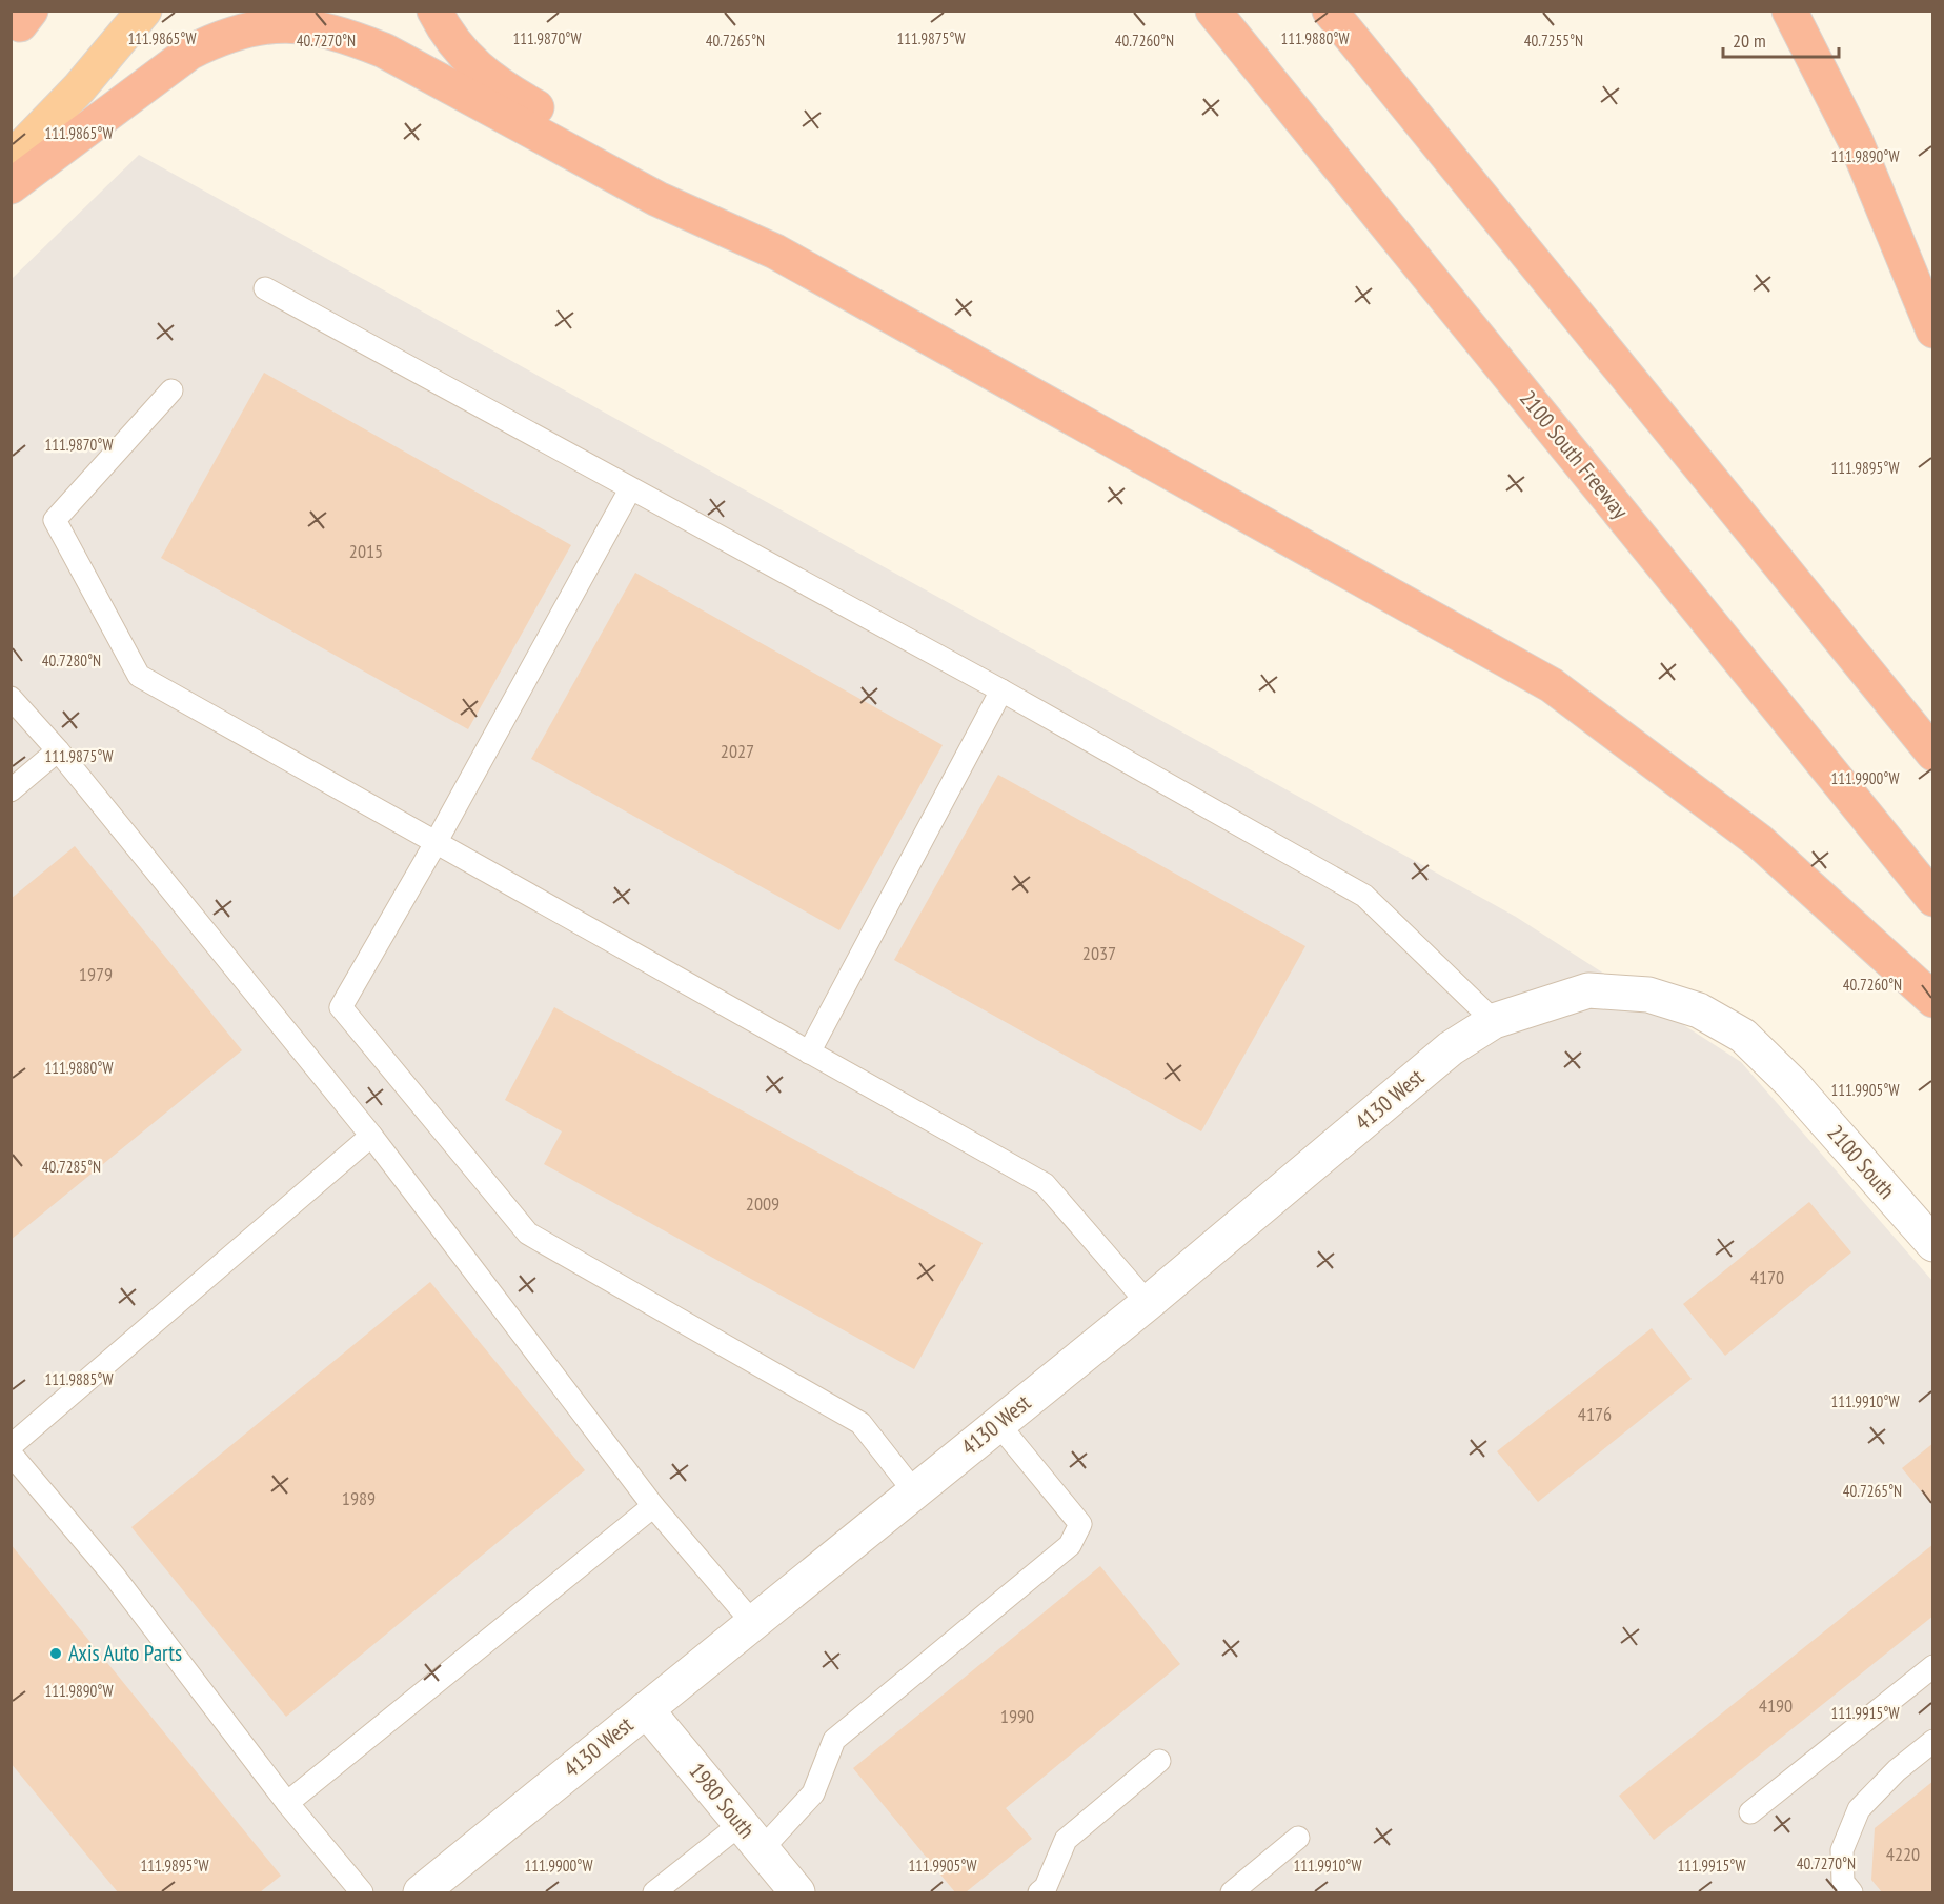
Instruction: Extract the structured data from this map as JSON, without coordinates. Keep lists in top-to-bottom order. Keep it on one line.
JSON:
{"streets":{"highway":["2100 South Freeway"],"street":["4130 West","2100 South","1980 South"]},"crossings":[["4130 West","2100 South"],["4130 West","1980 South"]],"places":["Axis Auto Parts"],"house_numbers":["2015","2027","2037","1979","2009","4170","4176","1989","4190","1990","4220"],"scale_bar":"20 m","coordinates":["111.9865°W","111.9870°W","111.9875°W","111.9880°W","40.7255°N","40.7270°N","40.7265°N","40.7260°N","111.9890°W","111.9895°W","40.7280°N","111.9900°W","111.9905°W","40.7285°N","111.9885°W","111.9910°W","111.9915°W"]}
